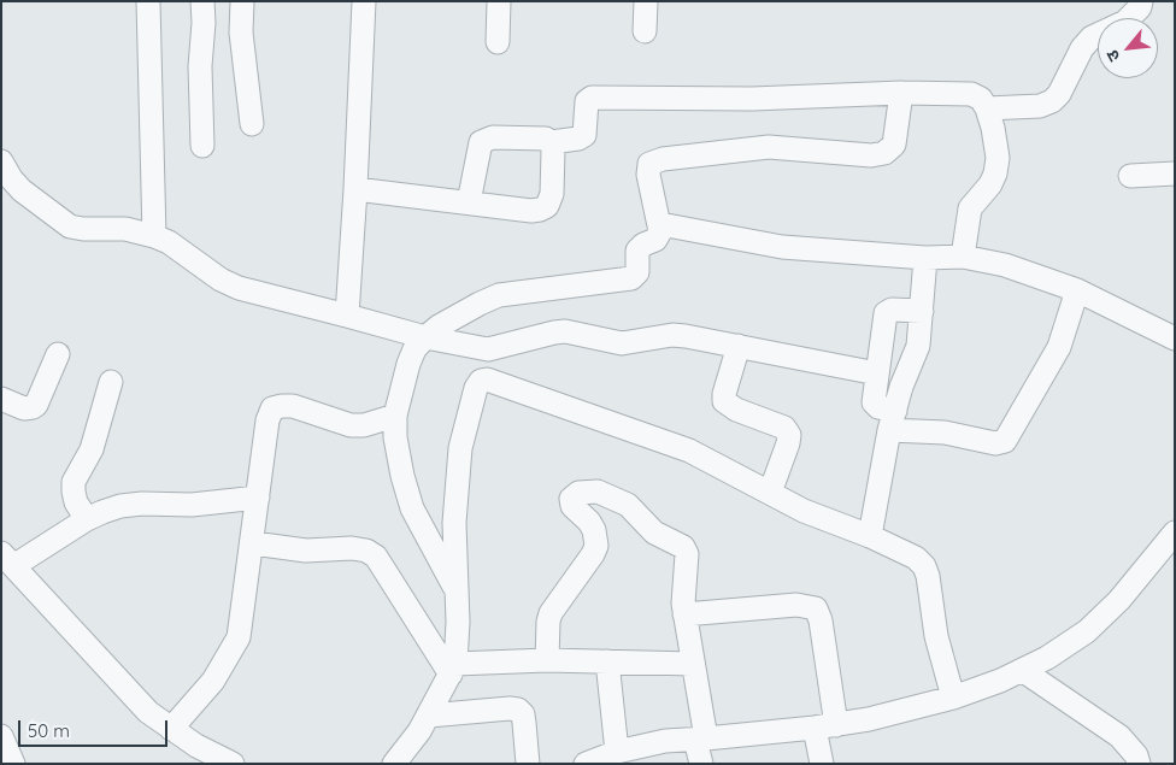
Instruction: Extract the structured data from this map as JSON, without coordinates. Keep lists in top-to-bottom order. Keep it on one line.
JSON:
{"scale_bar":"50 m","north":"bottom left"}
